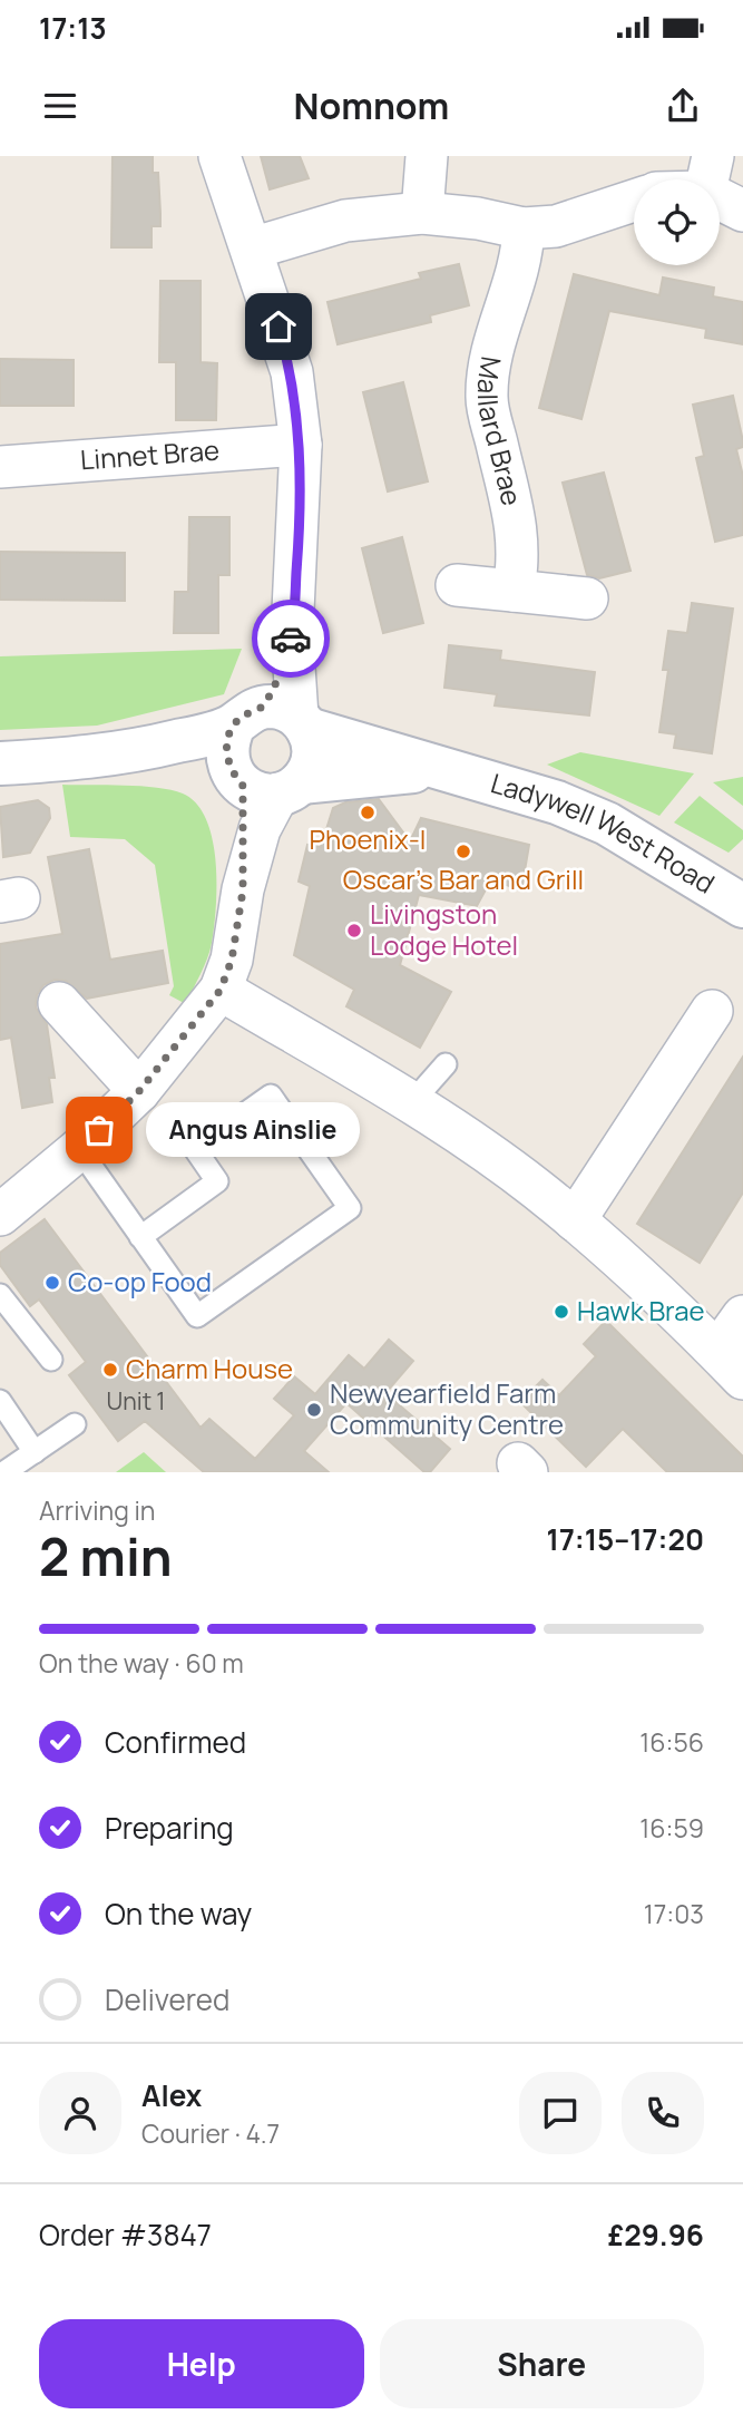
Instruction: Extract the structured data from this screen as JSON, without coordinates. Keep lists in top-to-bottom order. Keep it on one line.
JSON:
{"streets":{"street":["Mallard Brae","Linnet Brae","Ladywell West Road"]},"places":["Phoenix-I","Oscar's Bar and Grill","Livingston Lodge Hotel","Angus Ainslie","Co-op Food","Hawk Brae","Charm House","Newyearfield Farm Community Centre"],"house_numbers":["Unit 1"],"page":{"status":"17:13","header":"Nomnom","bubble":"Angus Ainslie","heading":["2 min","Arriving in","17:15–17:20"],"panel":["Alex","Courier · 4.7","Order #3847","£29.96"],"bar":"On the way · 60 m","list":[["Confirmed","16:56"],["Preparing","16:59"],["On the way","17:03"],"Delivered"],"buttons":["Help","Share"]}}
